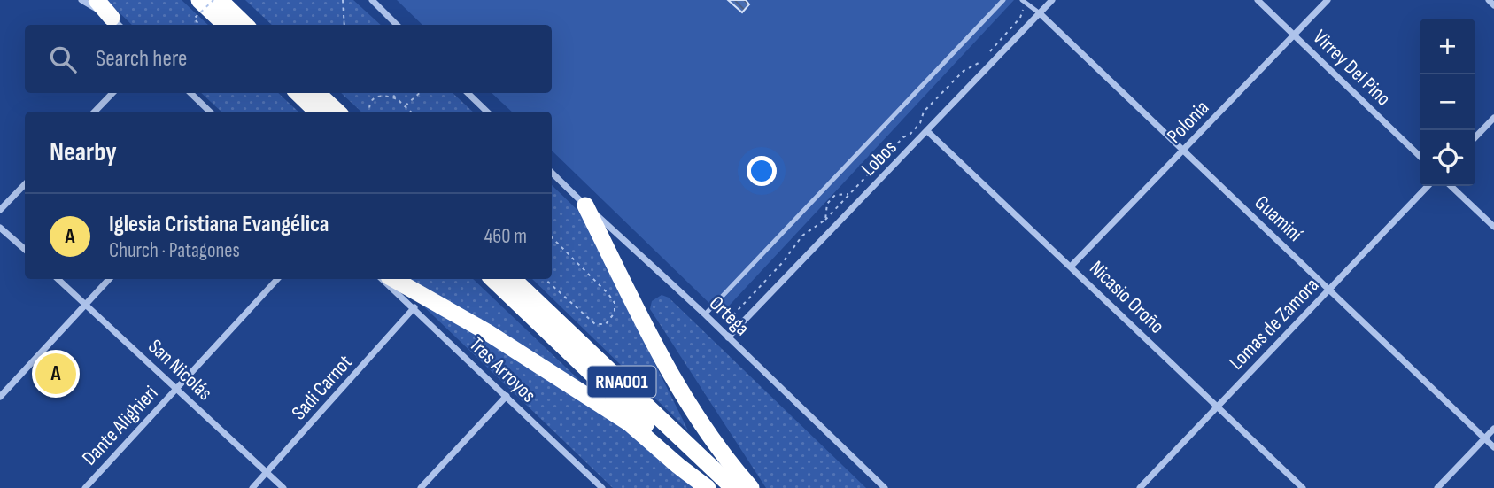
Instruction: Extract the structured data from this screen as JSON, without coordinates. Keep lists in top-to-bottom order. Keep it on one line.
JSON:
{"streets":{"highway":["RNA001"],"street":["Virrey Del Pino","Polonia","Lobos","Guaminí","Nicasio Oroño","Ortega","Lomas de Zamora","San Nicolás","Tres Arroyos","Sadi Carnot","Dante Alighieri"]},"crossings":[["Virrey Del Pino","Polonia"],["Polonia","Guaminí"],["Polonia","Nicasio Oroño"],["Lobos","Guaminí"],["Lobos","Nicasio Oroño"],["Lobos","Ortega"],["Guaminí","Lomas de Zamora"],["Nicasio Oroño","Lomas de Zamora"],["San Nicolás","Sadi Carnot"],["San Nicolás","Dante Alighieri"],["Tres Arroyos","Sadi Carnot"]],"page":{"map_buttons":["+","−"],"search":"Search here","heading":"Nearby","list":[{"mark":"A","name":"Iglesia Cristiana Evangélica","note":"Church · Patagones","value":"460 m"}],"pins":"A"}}
